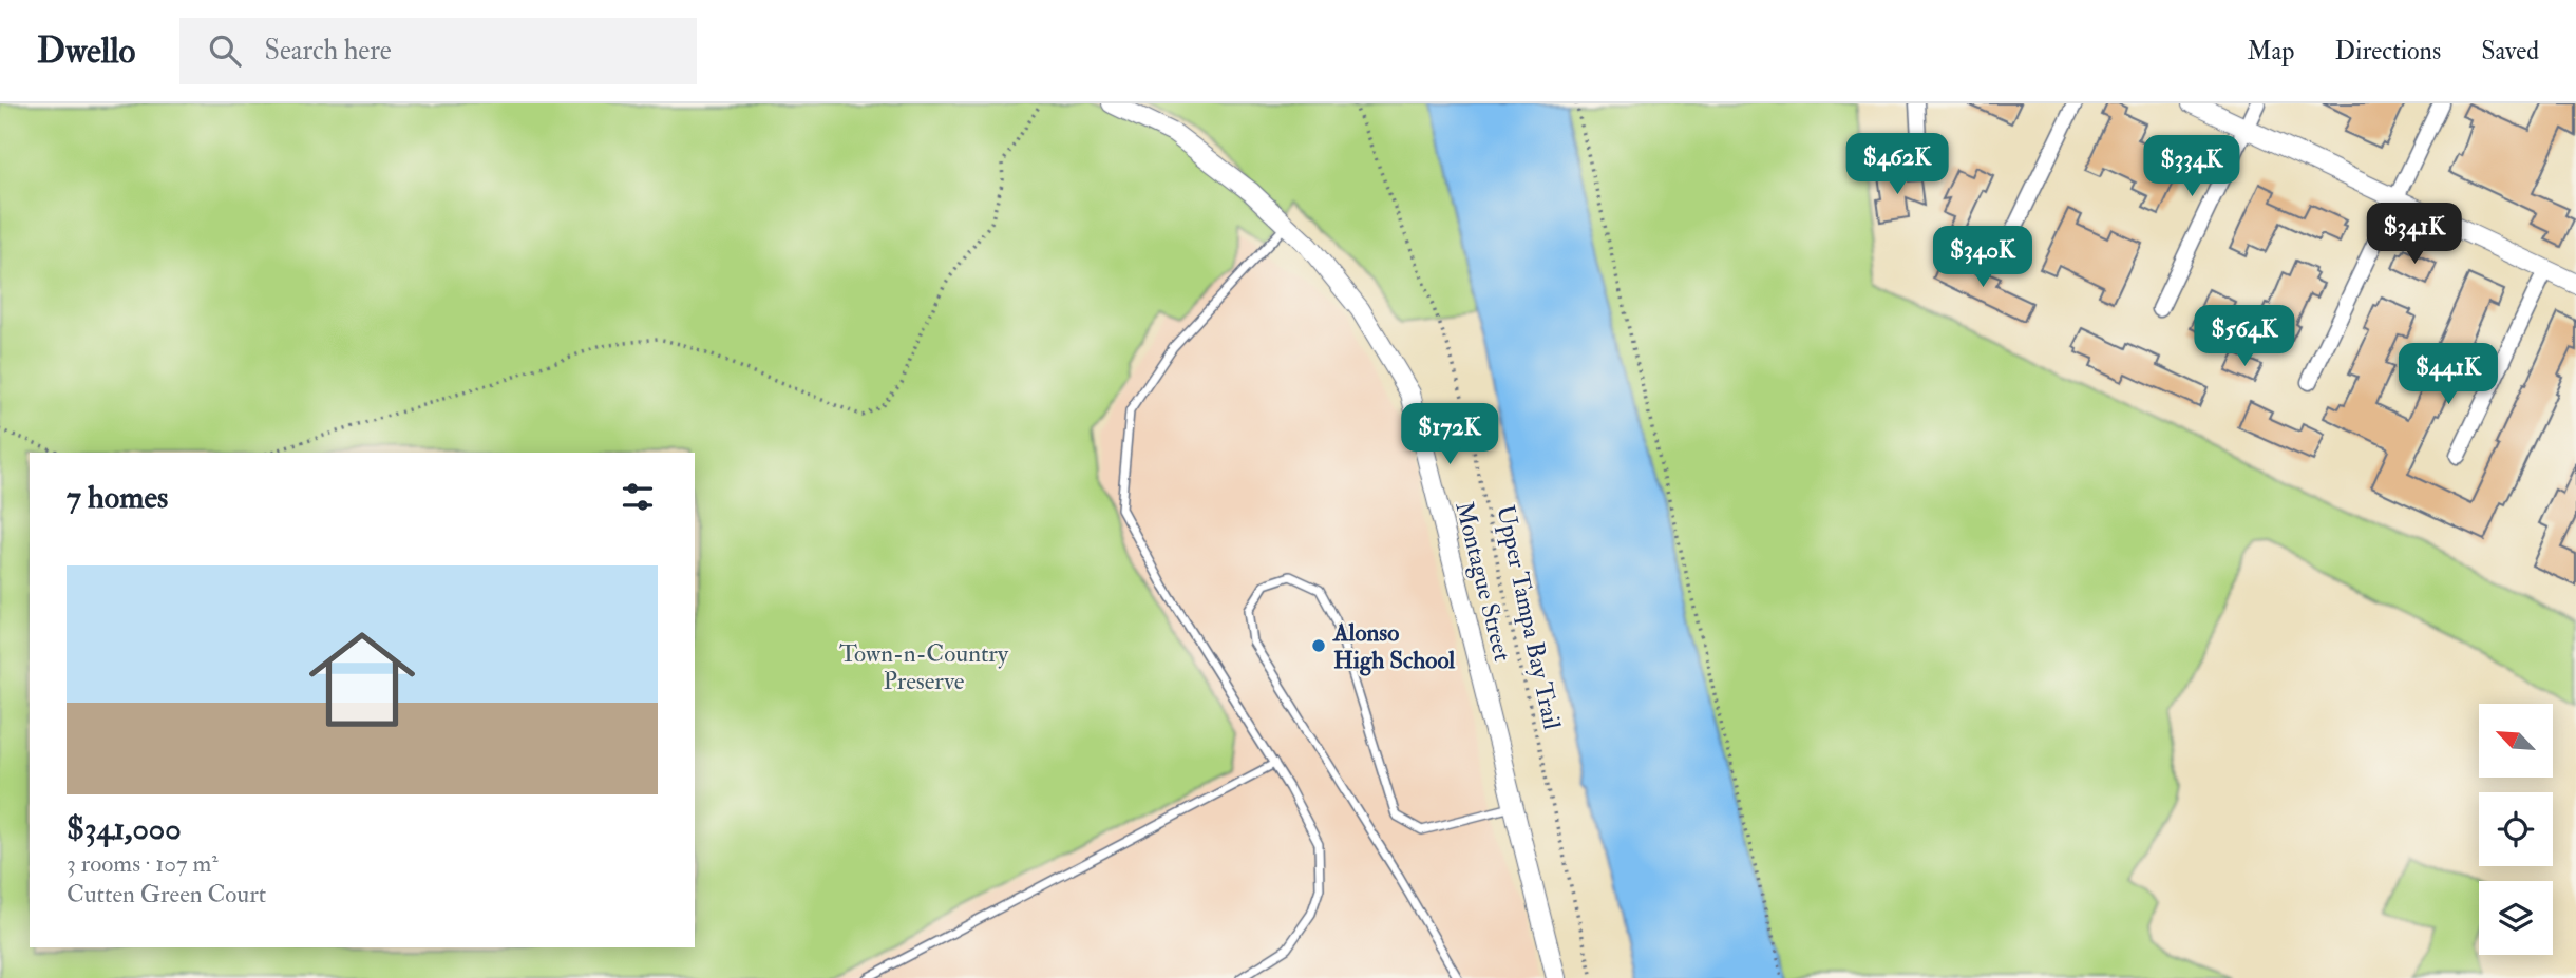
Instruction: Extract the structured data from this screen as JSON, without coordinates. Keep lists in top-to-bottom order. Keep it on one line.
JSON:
{"streets":{"street":["Montague Street"],"path":["Upper Tampa Bay Trail"]},"parks":["Town-n-Country Preserve"],"places":["Alonso High School"],"north":"top left","page":{"header":"Dwello","search":"Search here","nav":["Map","Directions","Saved"],"price":["$462K","$334K","$341K","$340K","$564K","$441K","$172K"],"heading":"7 homes","list":[{"name":"$341,000","note":"3 rooms · 107 m² · Cutten Green Court"}]}}
